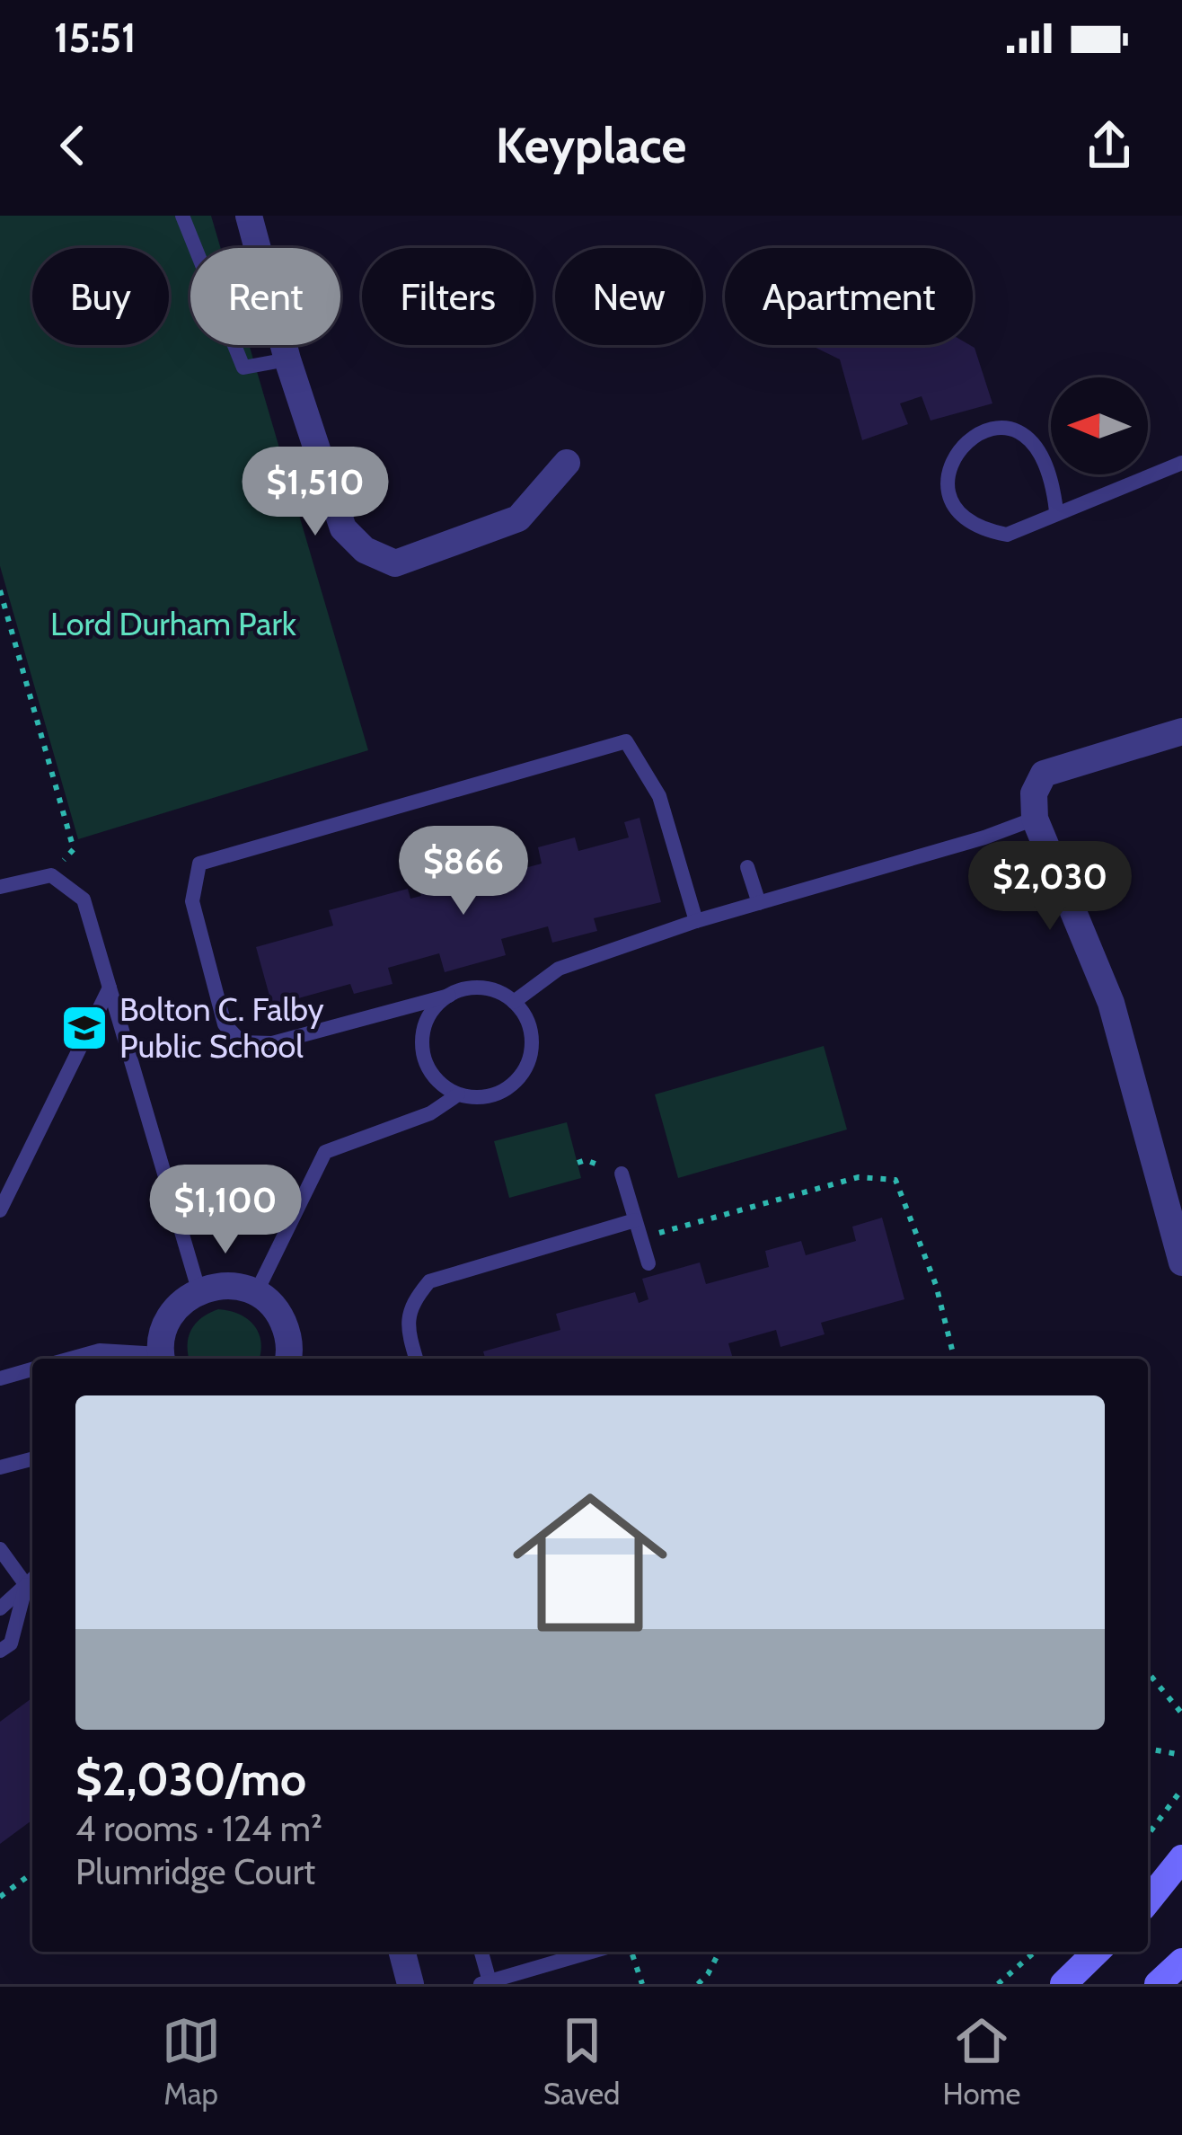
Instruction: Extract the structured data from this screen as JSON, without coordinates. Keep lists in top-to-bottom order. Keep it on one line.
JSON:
{"parks":["Lord Durham Park"],"places":{"school or university":["Bolton C. Falby Public School"]},"north":"left","page":{"status":"15:51","header":"Keyplace","chip":["Buy","Rent","Filters","New","Apartment"],"price":["$1,510","$866","$2,030","$1,100"],"list":[{"name":"$2,030/mo","note":"4 rooms · 124 m² · Plumridge Court"}],"tabs":["Map","Saved","Home"]}}
